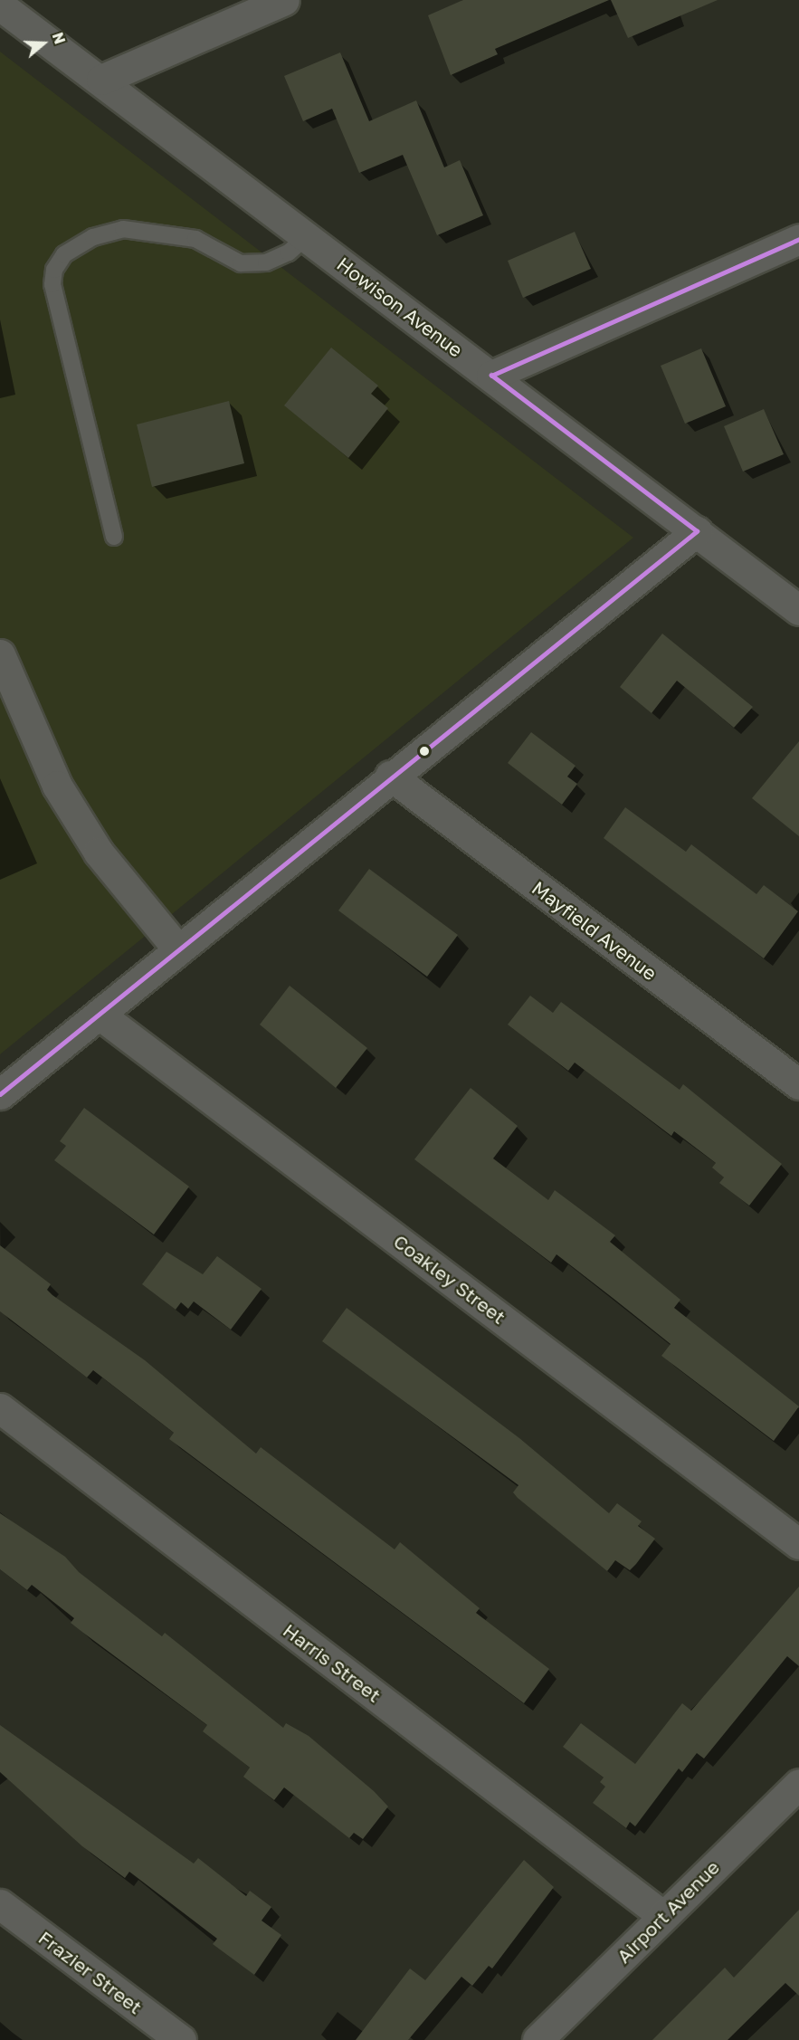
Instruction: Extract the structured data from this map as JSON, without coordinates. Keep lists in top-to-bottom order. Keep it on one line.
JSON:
{"streets":{"street":["Howison Avenue","Mayfield Avenue","Coakley Street","Harris Street","Airport Avenue","Frazier Street"]},"crossings":[["Harris Street","Airport Avenue"]],"north":"right"}
